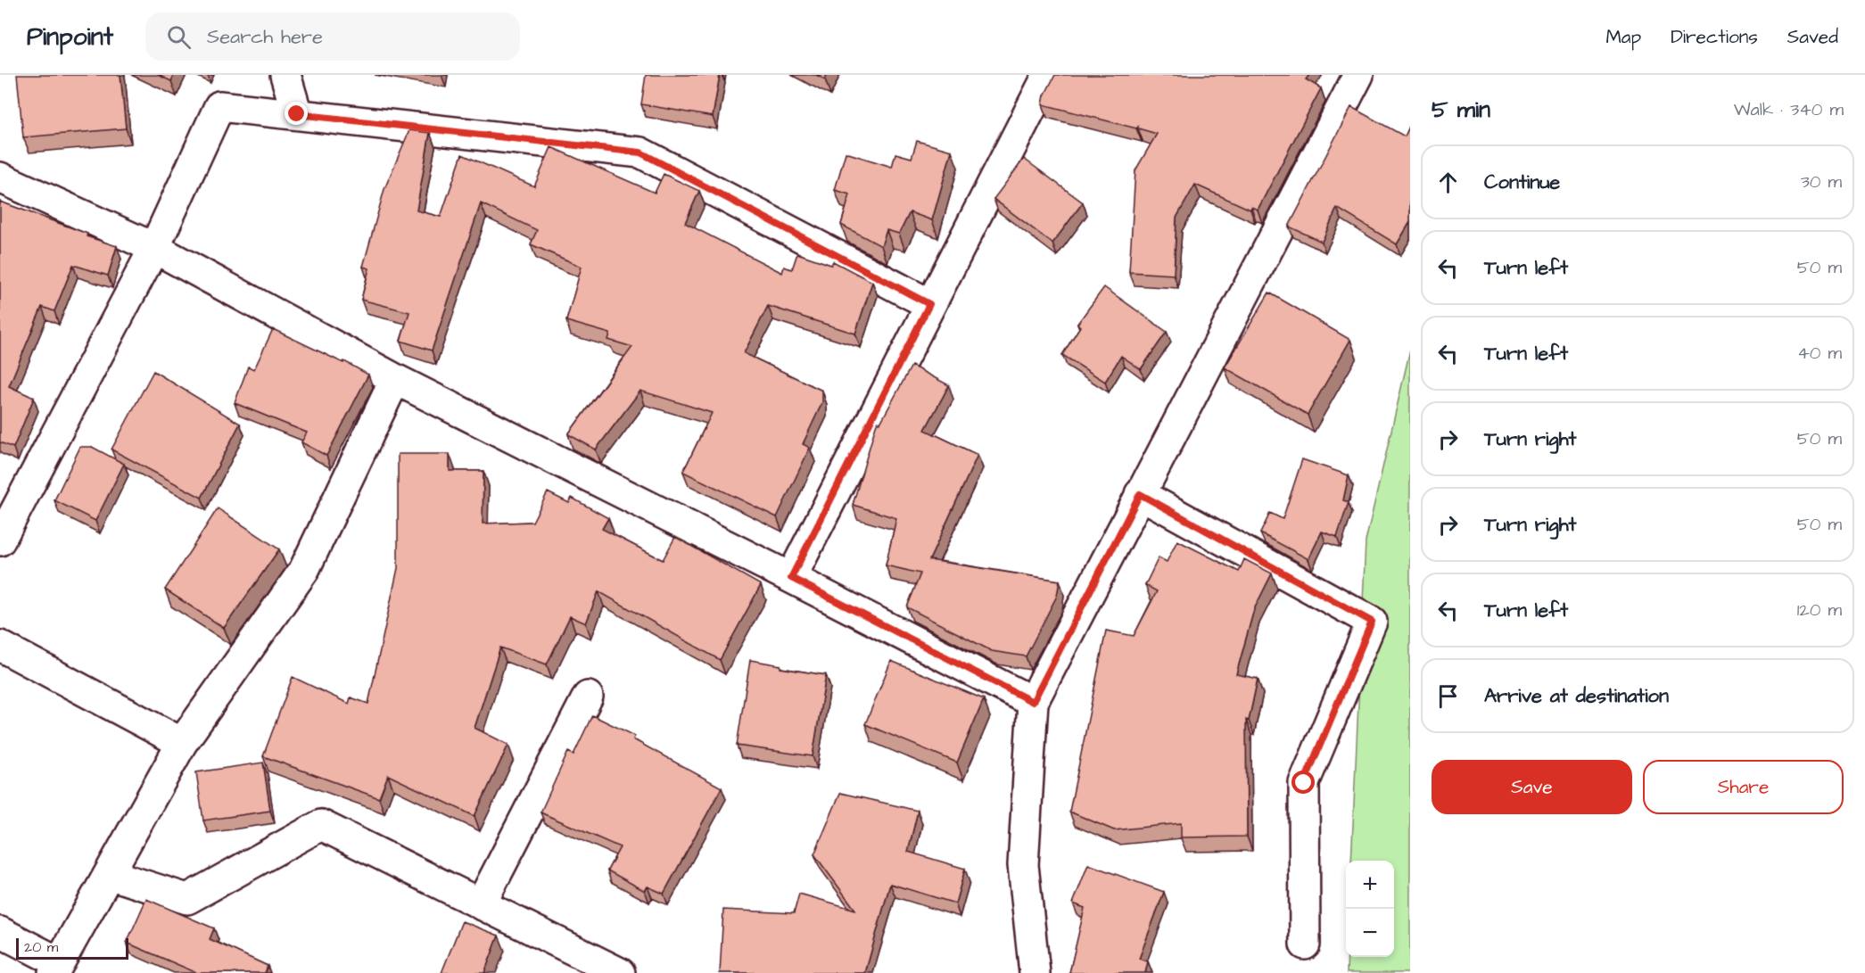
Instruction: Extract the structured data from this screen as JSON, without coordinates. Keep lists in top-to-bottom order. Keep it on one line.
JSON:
{"scale_bar":"20 m","page":{"header":"Pinpoint","search":"Search here","nav":["Map","Directions","Saved"],"heading":["5 min","Walk · 340 m"],"list":[["Continue","30 m"],["Turn left","50 m"],["Turn left","40 m"],["Turn right","50 m"],["Turn right","50 m"],["Turn left","120 m"],"Arrive at destination"],"buttons":["Save","Share"],"map_buttons":["+","−"],"scale":"20 m"}}
